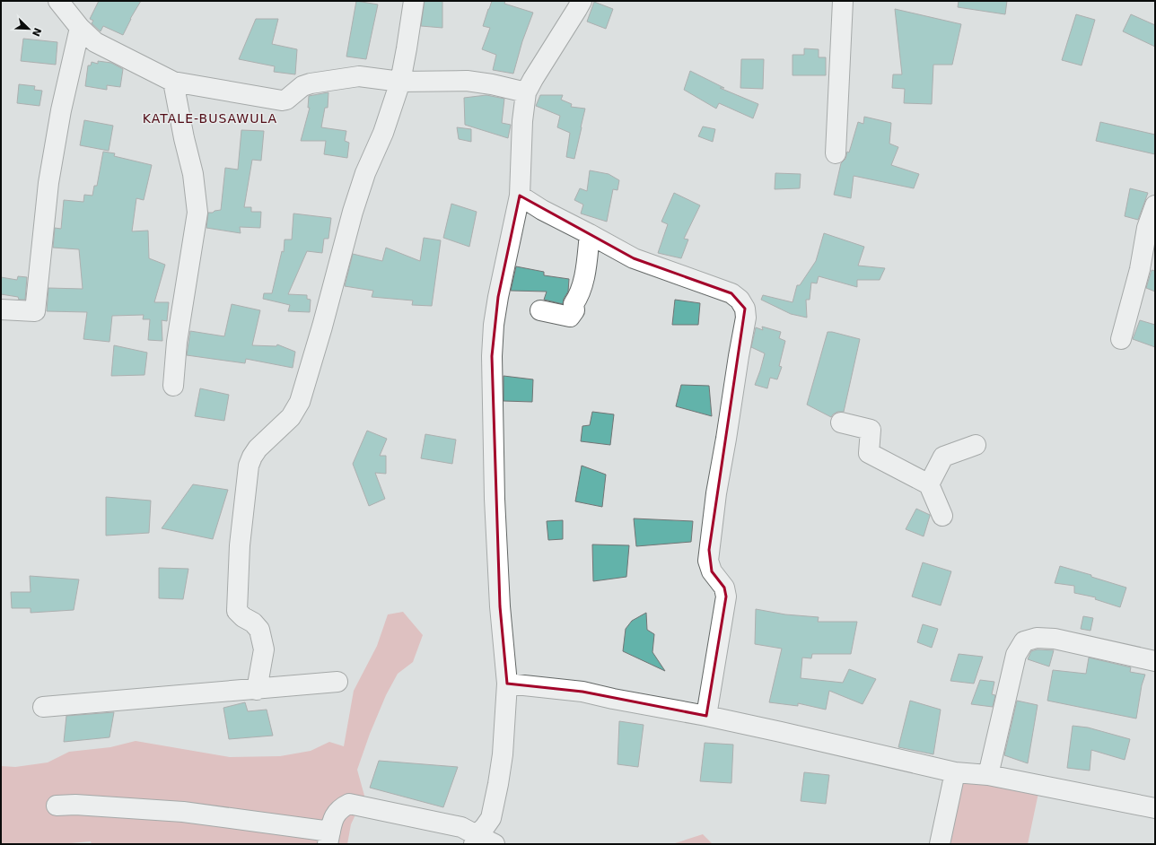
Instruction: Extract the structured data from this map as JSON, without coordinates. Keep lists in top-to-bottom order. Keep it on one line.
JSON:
{"districts":["KATALE-BUSAWULA"],"north":"bottom right"}
